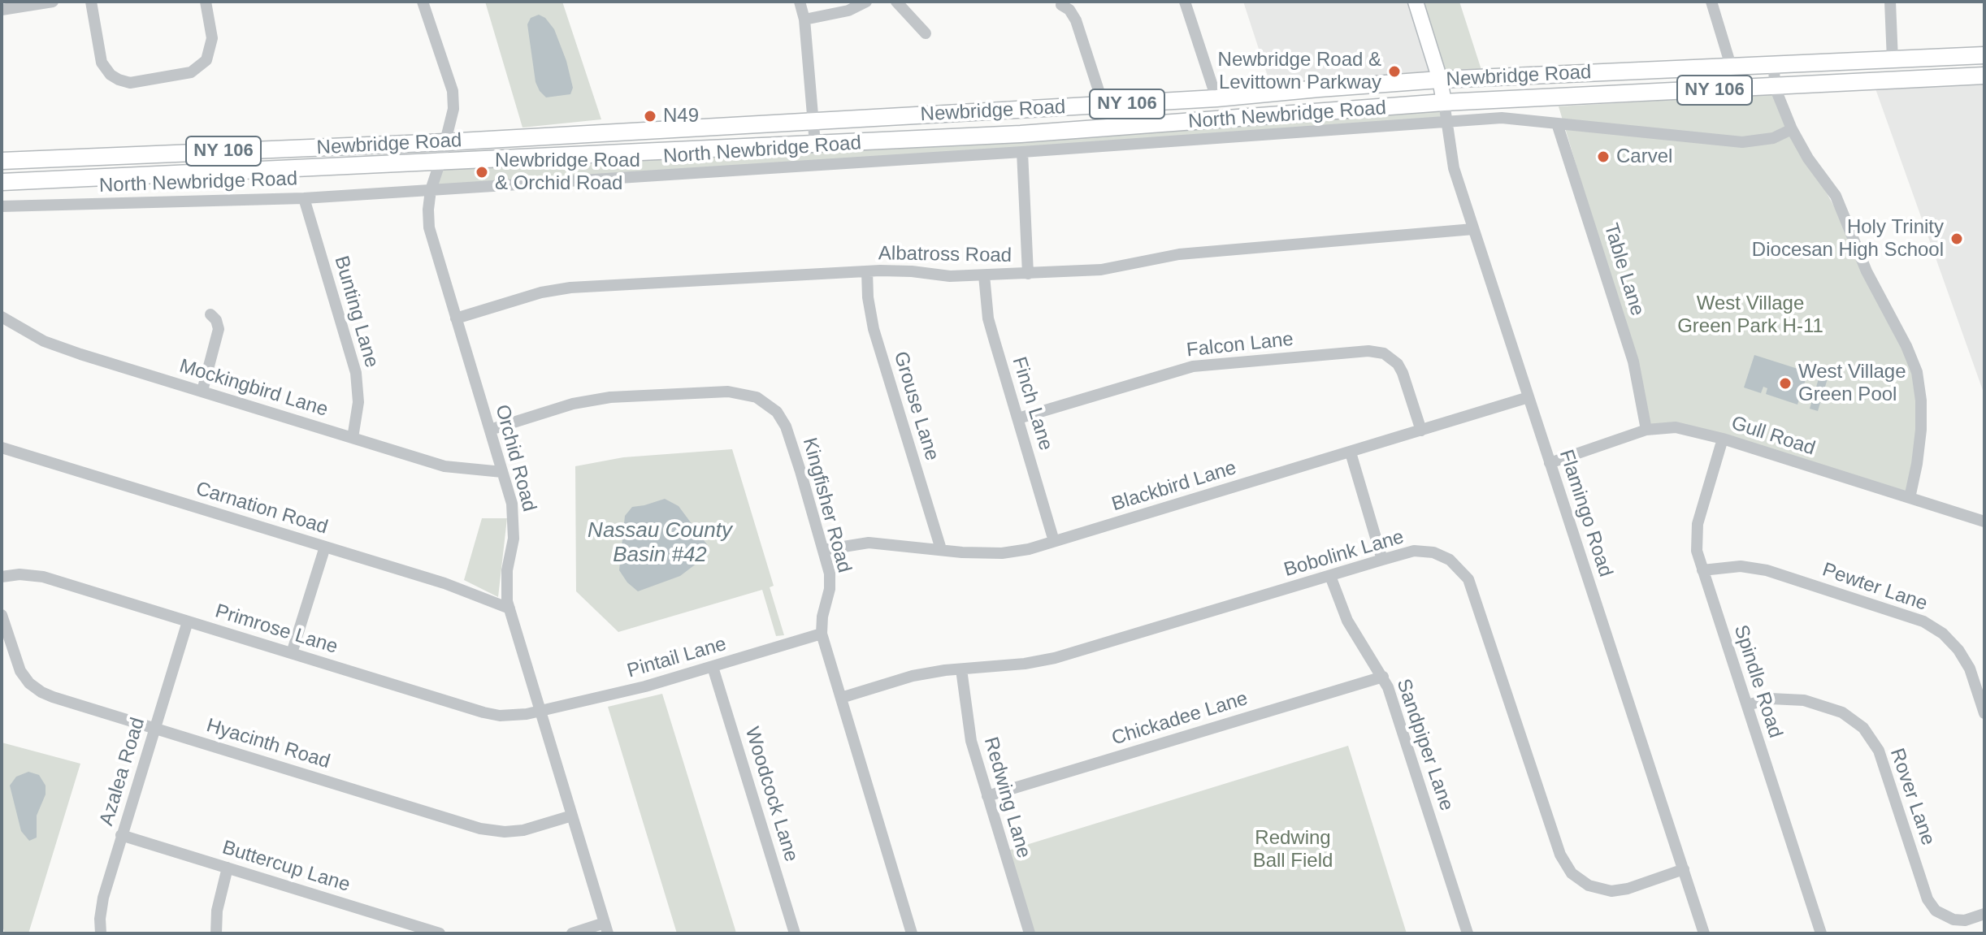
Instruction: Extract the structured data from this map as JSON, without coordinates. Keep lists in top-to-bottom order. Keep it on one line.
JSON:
{"streets":{"main road":["Newbridge Road","NY 106"],"street":["North Newbridge Road","Albatross Road","Table Lane","Bunting Lane","Falcon Lane","Mockingbird Lane","Finch Lane","Grouse Lane","Gull Road","Orchid Road","Blackbird Lane","Kingfisher Road","Carnation Road","Flamingo Road","Bobolink Lane","Pewter Lane","Primrose Lane","Pintail Lane","Spindle Road","Chickadee Lane","Hyacinth Road","Sandpiper Lane","Azalea Road","Woodcock Lane","Rover Lane","Redwing Lane","Buttercup Lane"]},"crossings":[["Newbridge Road","Orchid Road"],["Newbridge Road","Flamingo Road"],["North Newbridge Road","Table Lane"],["North Newbridge Road","Bunting Lane"],["North Newbridge Road","Orchid Road"],["North Newbridge Road","Flamingo Road"],["Albatross Road","Finch Lane"],["Albatross Road","Grouse Lane"],["Albatross Road","Orchid Road"],["Albatross Road","Flamingo Road"],["Table Lane","Gull Road"],["Bunting Lane","Mockingbird Lane"],["Falcon Lane","Finch Lane"],["Falcon Lane","Blackbird Lane"],["Mockingbird Lane","Orchid Road"],["Finch Lane","Blackbird Lane"],["Grouse Lane","Blackbird Lane"],["Gull Road","Flamingo Road"],["Gull Road","Spindle Road"],["Orchid Road","Kingfisher Road"],["Orchid Road","Carnation Road"],["Orchid Road","Primrose Lane"],["Orchid Road","Pintail Lane"],["Orchid Road","Hyacinth Road"],["Blackbird Lane","Kingfisher Road"],["Blackbird Lane","Flamingo Road"],["Kingfisher Road","Bobolink Lane"],["Kingfisher Road","Pintail Lane"],["Flamingo Road","Bobolink Lane"],["Bobolink Lane","Sandpiper Lane"],["Bobolink Lane","Redwing Lane"],["Pewter Lane","Spindle Road"],["Primrose Lane","Pintail Lane"],["Primrose Lane","Azalea Road"],["Pintail Lane","Woodcock Lane"],["Spindle Road","Rover Lane"],["Chickadee Lane","Sandpiper Lane"],["Chickadee Lane","Redwing Lane"],["Hyacinth Road","Azalea Road"],["Azalea Road","Buttercup Lane"]],"water":["Nassau County Basin #42"],"parks":["West Village Green Park H-11","Redwing Ball Field"],"places":["Newbridge Road & Levittown Parkway","N49","Carvel","Newbridge Road & Orchid Road","Holy Trinity Diocesan High School","West Village Green Pool"]}
